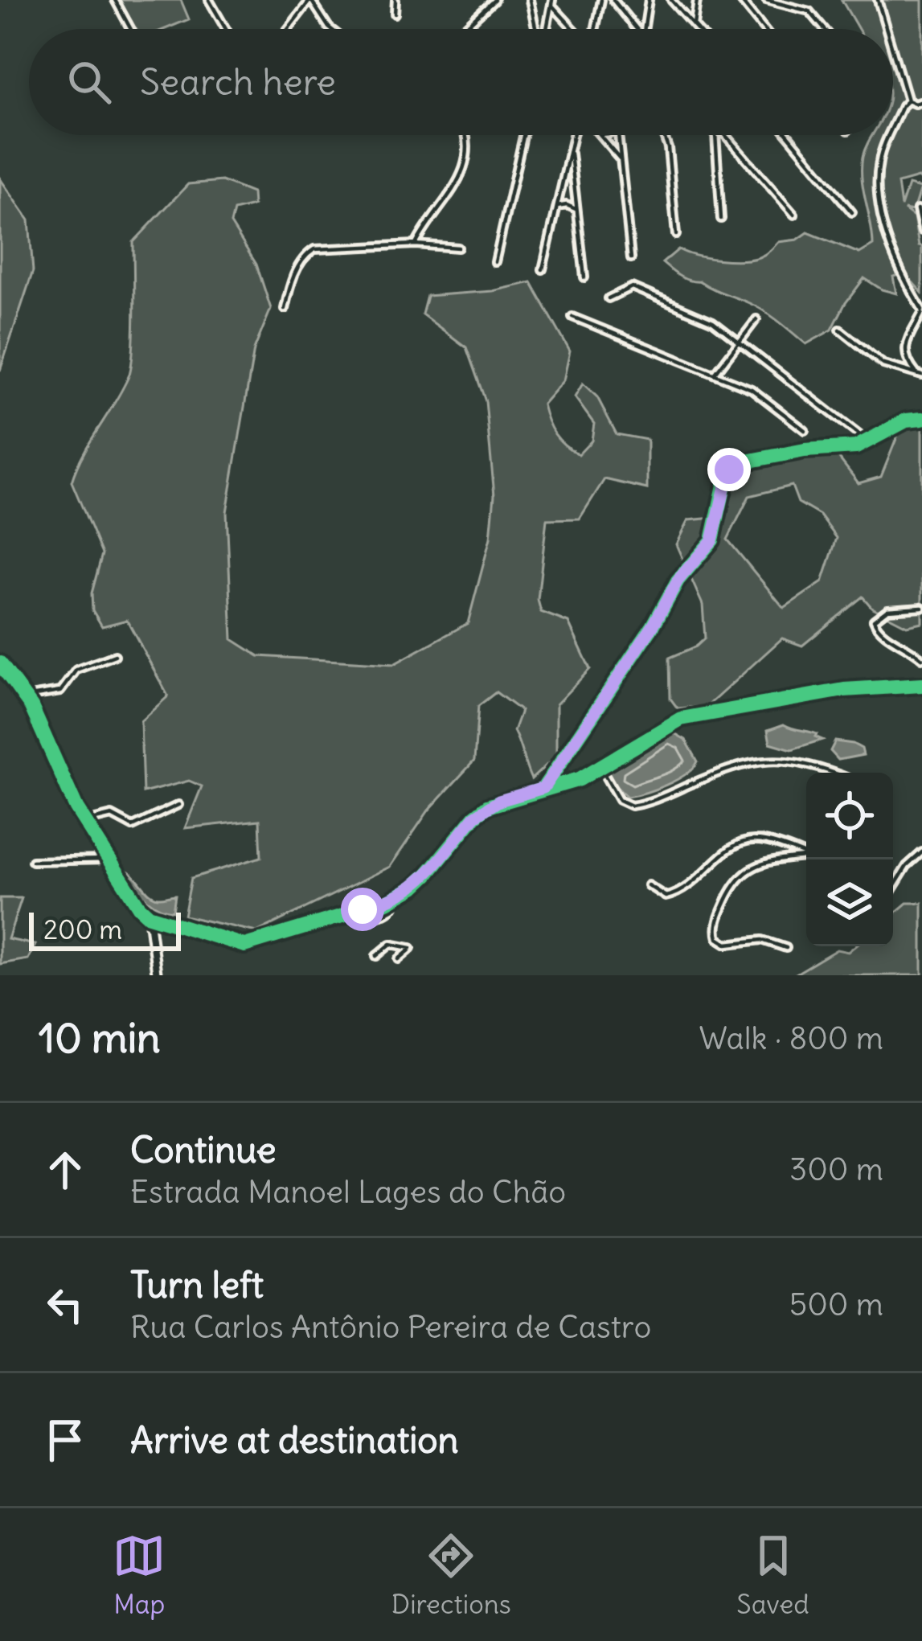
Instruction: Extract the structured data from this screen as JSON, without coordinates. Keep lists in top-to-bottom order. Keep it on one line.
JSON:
{"scale_bar":"200 m","page":{"search":"Search here","scale":"200 m","heading":["10 min","Walk · 800 m"],"list":[["Continue","Estrada Manoel Lages do Chão","300 m"],["Turn left","Rua Carlos Antônio Pereira de Castro","500 m"],"Arrive at destination"],"nav":["Map","Directions","Saved"]}}
